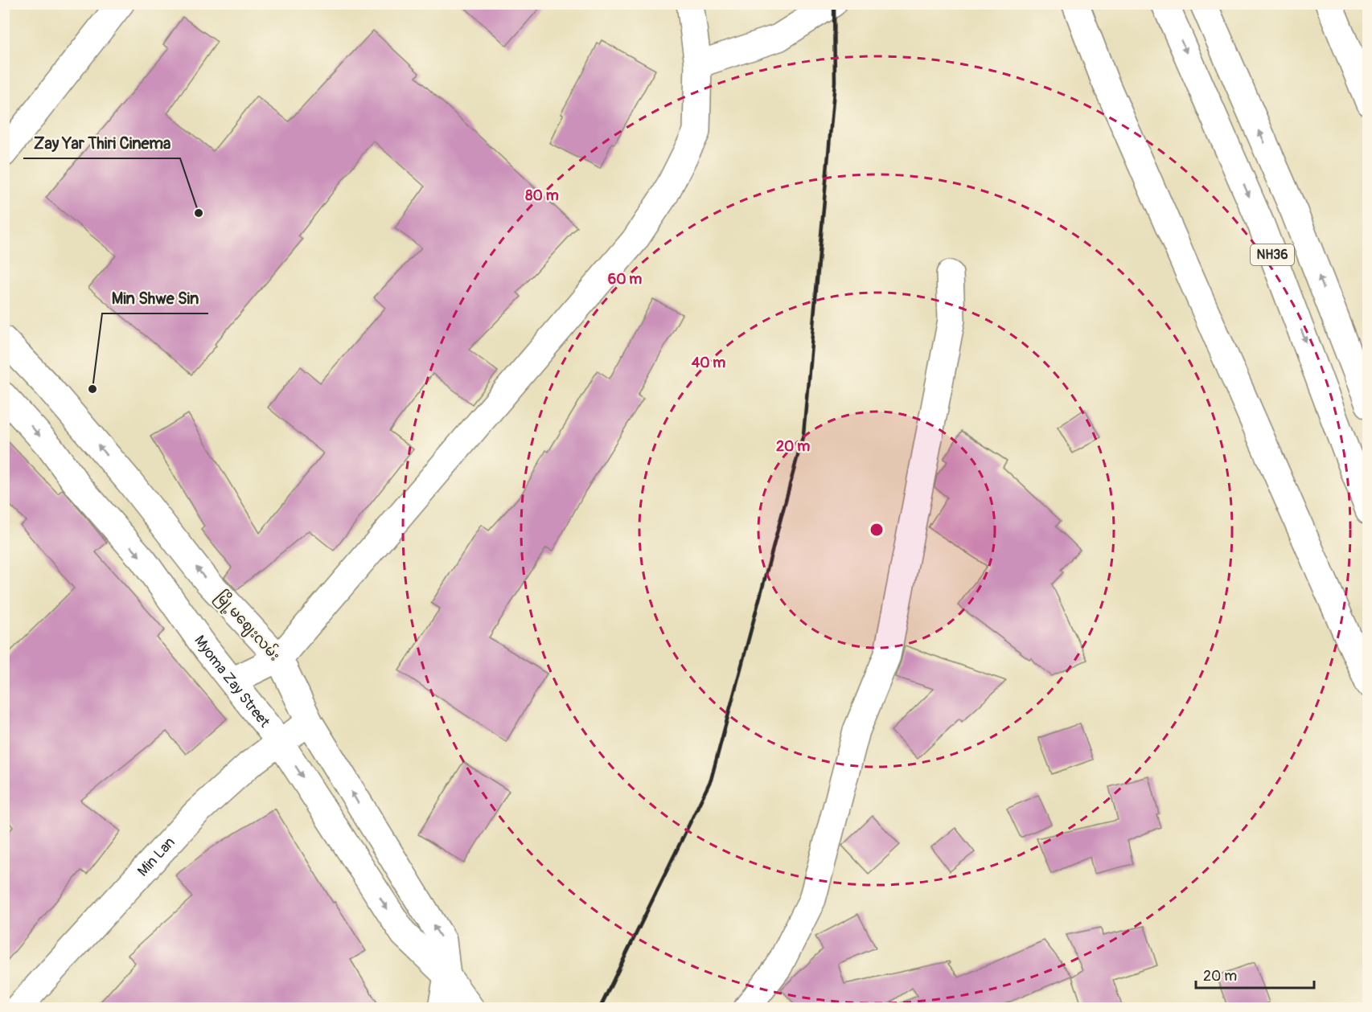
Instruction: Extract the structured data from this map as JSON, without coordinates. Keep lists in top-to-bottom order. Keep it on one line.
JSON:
{"streets":{"main road":["NH36","မြို့မဈေးလမ်း","Myoma Zay Street","Min Lan"]},"crossings":[["မြို့မဈေးလမ်း","Myoma Zay Street"],["မြို့မဈေးလမ်း","Min Lan"],["Myoma Zay Street","Min Lan"]],"one_way":["မြို့မဈေးလမ်း","Myoma Zay Street"],"places":["Zay Yar Thiri Cinema","Min Shwe Sin"],"scale_bar":"20 m","rings":["80 m","60 m","40 m","20 m"]}
